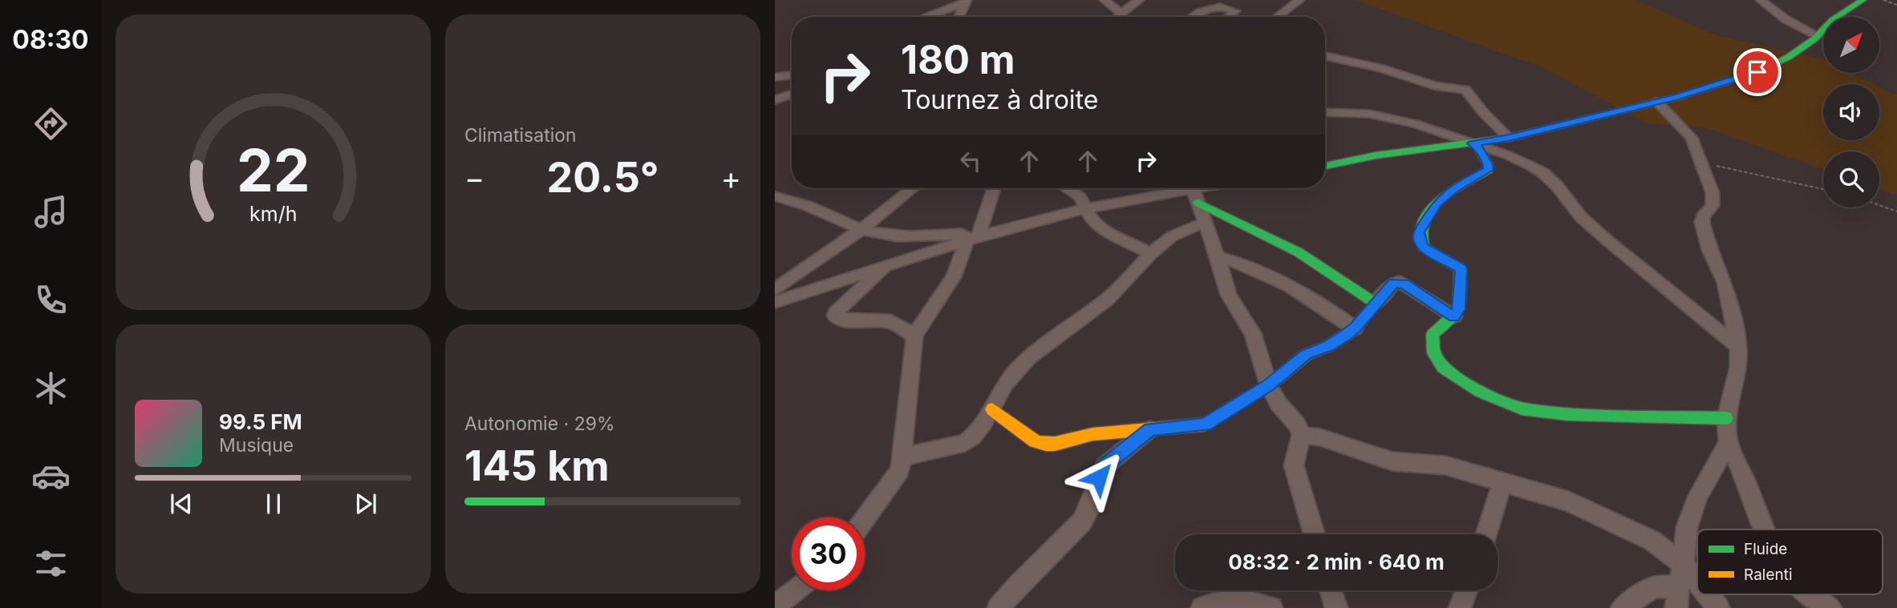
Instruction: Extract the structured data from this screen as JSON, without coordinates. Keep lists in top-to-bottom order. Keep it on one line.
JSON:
{"legend":["Fluide","Ralenti"],"north":"top right","page":{"tabs":"08:30","tile":["Climatisation",["Autonomie · 29%","145 km"]],"turn":["180 m","Tournez à droite"],"heat":["−","20.5°","+"],"song":["99.5 FM","Musique"],"limit":"30","trip":"08:32 · 2 min · 640 m","gauge":["22","km/h"]}}
